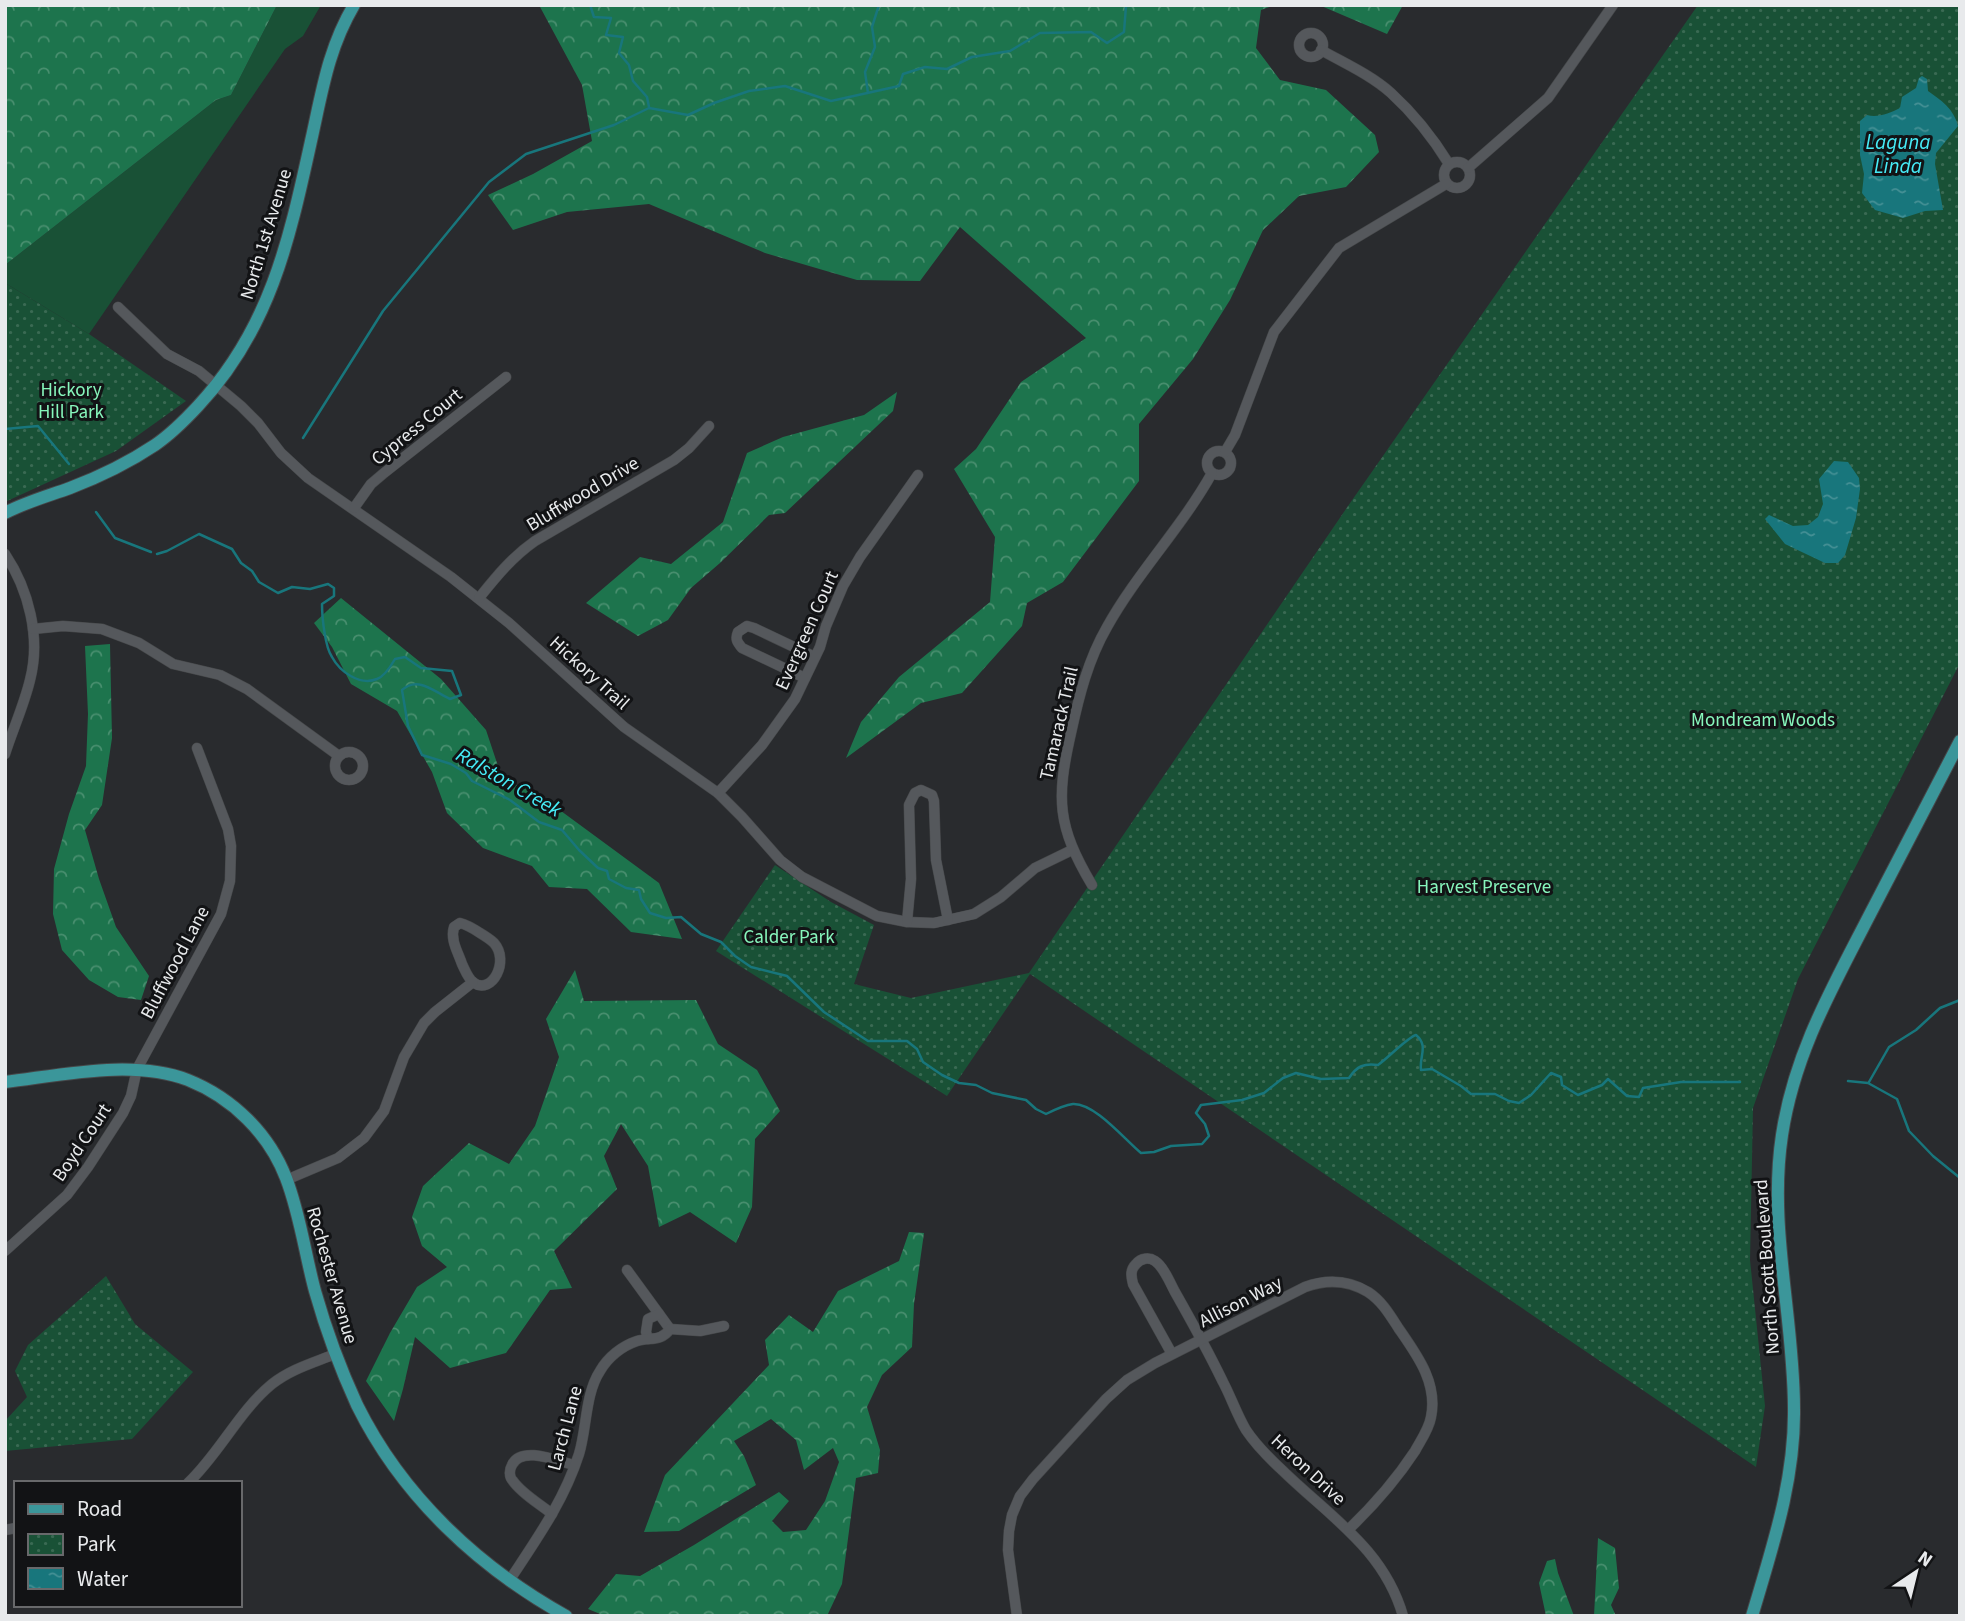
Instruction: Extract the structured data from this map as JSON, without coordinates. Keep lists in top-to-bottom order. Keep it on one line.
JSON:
{"streets":{"main road":["North 1st Avenue","North Scott Boulevard","Rochester Avenue"],"street":["Cypress Court","Bluffwood Drive","Evergreen Court","Hickory Trail","Tamarack Trail","Bluffwood Lane","Boyd Court","Allison Way","Larch Lane","Heron Drive"]},"crossings":[["North 1st Avenue","Hickory Trail"],["Cypress Court","Hickory Trail"],["Bluffwood Drive","Hickory Trail"],["Evergreen Court","Hickory Trail"],["Hickory Trail","Tamarack Trail"],["Bluffwood Lane","Boyd Court"],["Bluffwood Lane","Rochester Avenue"],["Boyd Court","Rochester Avenue"],["Rochester Avenue","Larch Lane"],["Allison Way","Heron Drive"]],"water":["Laguna Linda","Ralston Creek"],"parks":["Hickory Hill Park","Mondream Woods","Harvest Preserve","Calder Park"],"legend":["Road","Park","Water"],"north":"top right"}
